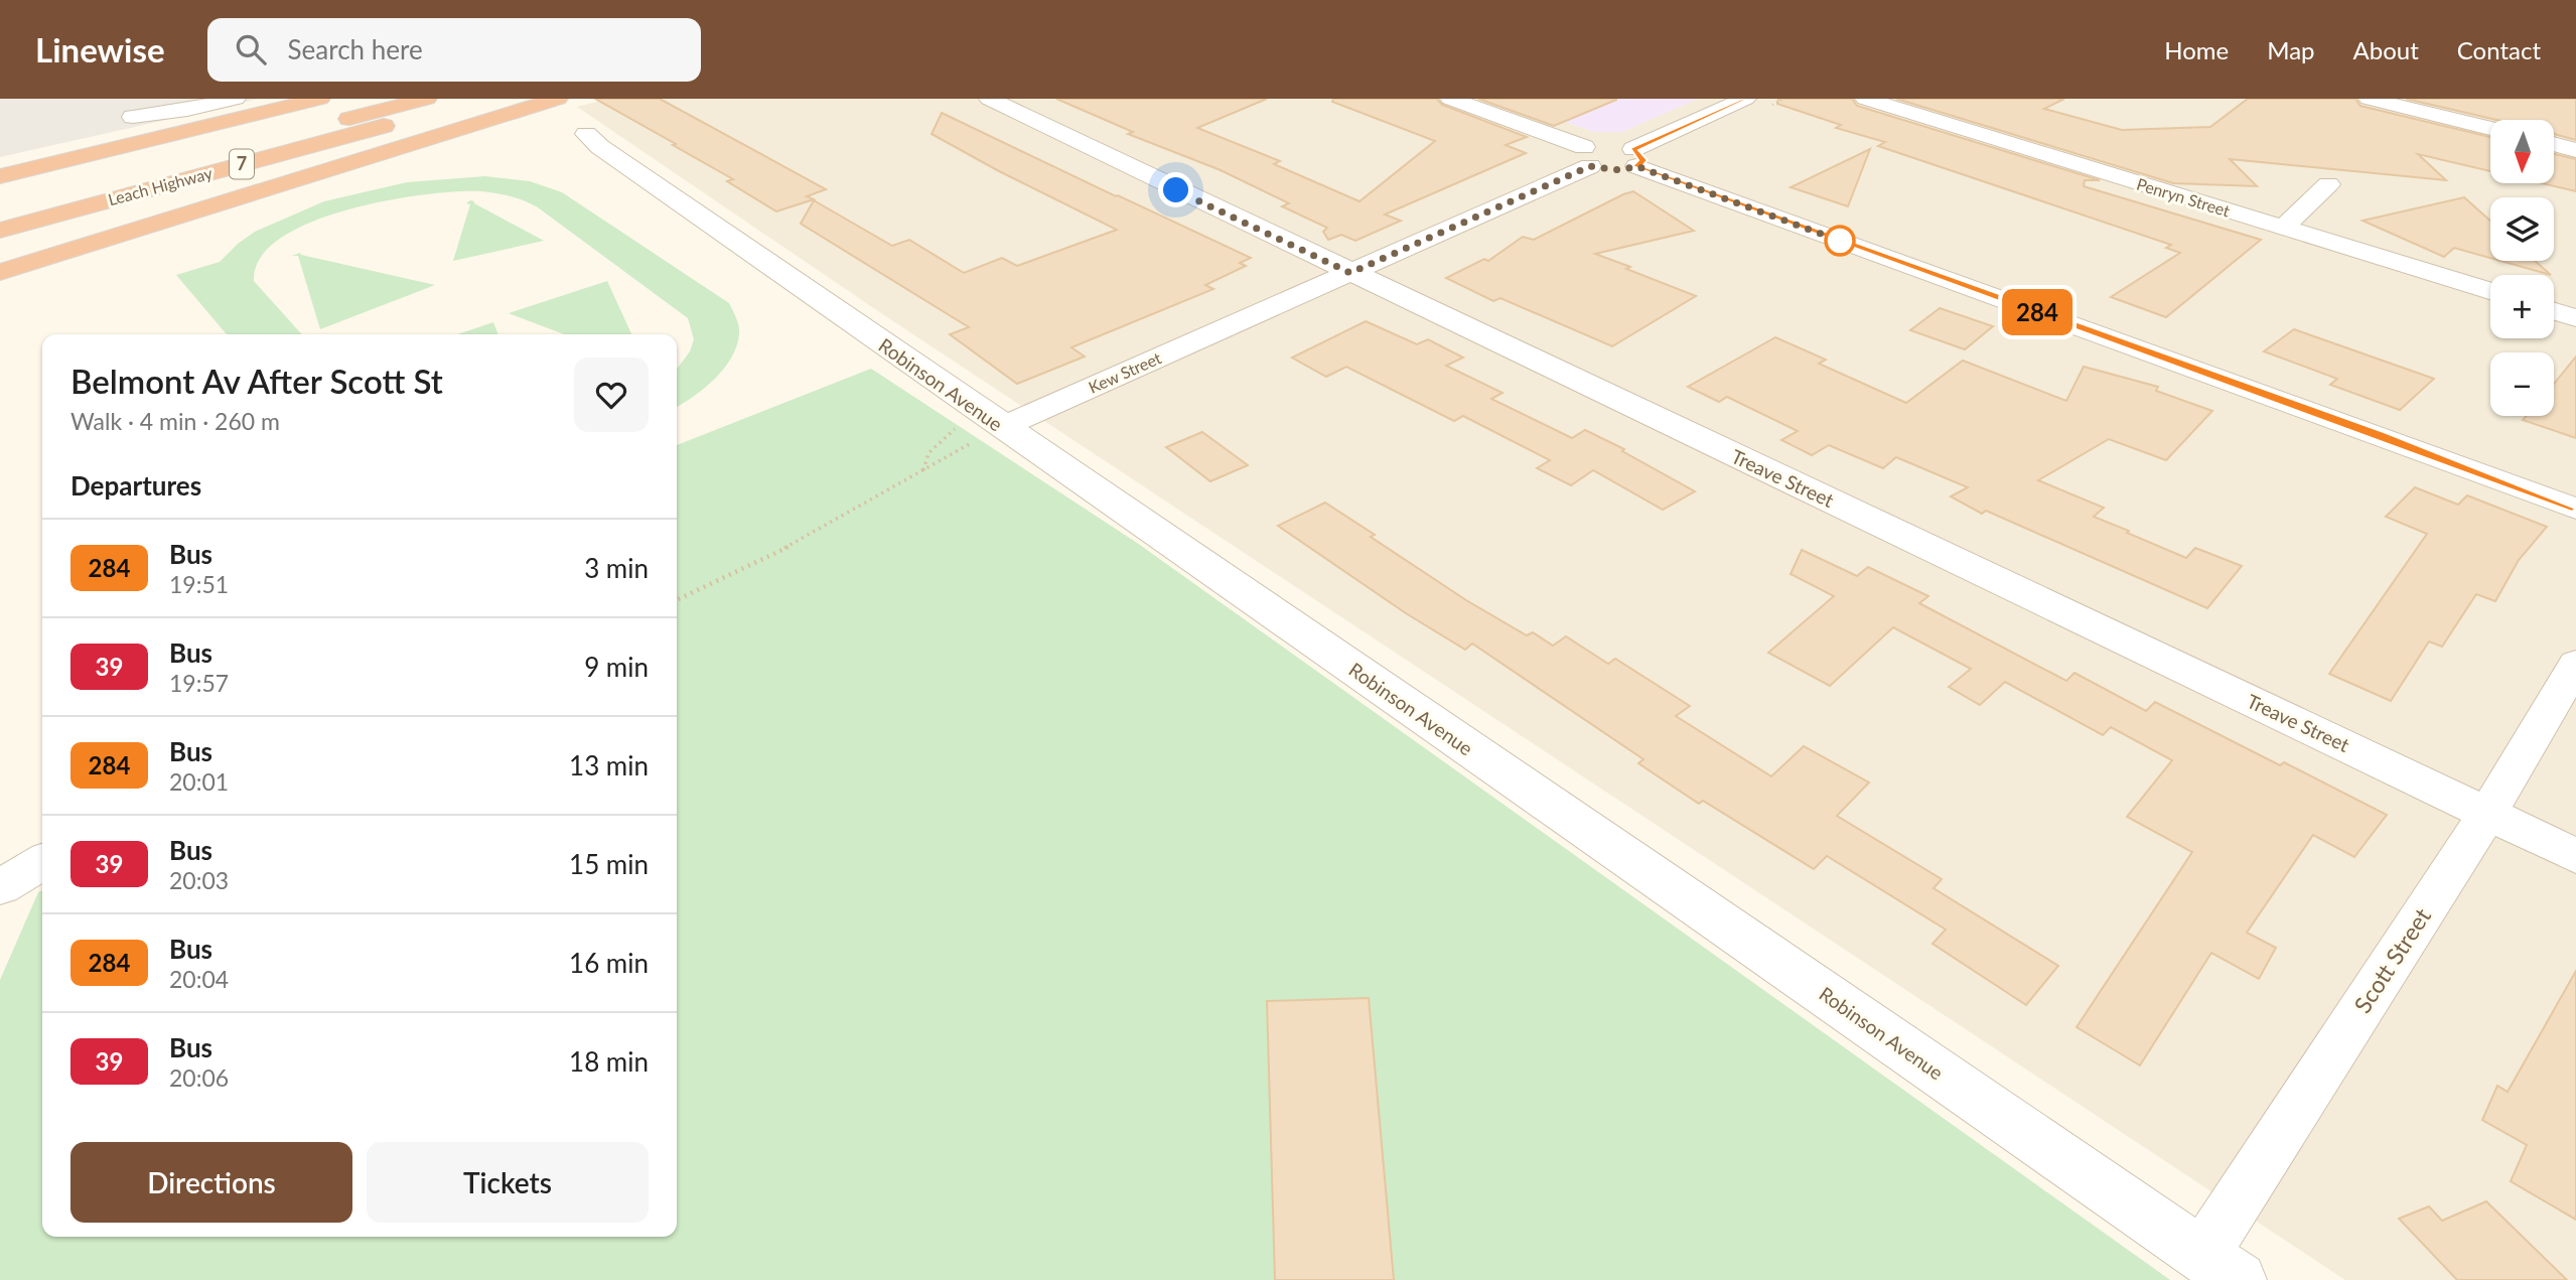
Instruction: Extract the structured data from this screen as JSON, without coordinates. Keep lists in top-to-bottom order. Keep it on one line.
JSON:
{"streets":{"highway":["7","Leach Highway"],"street":["Penryn Street","Kew Street","Robinson Avenue","Treave Street","Scott Street"]},"crossings":[["Kew Street","Robinson Avenue"],["Kew Street","Treave Street"],["Robinson Avenue","Scott Street"],["Treave Street","Scott Street"]],"lines":["bus line 284"],"north":"bottom","page":{"header":"Linewise","search":"Search here","nav":["Home","Map","About","Contact"],"on_map":"284","map_buttons":["+","−"],"heading":[["Belmont Av After Scott St","Walk · 4 min · 260 m"],"Departures"],"list":[{"mark":"284","name":"Bus","note":"19:51","value":"3 min"},{"mark":"39","name":"Bus","note":"19:57","value":"9 min"},{"mark":"284","name":"Bus","note":"20:01","value":"13 min"},{"mark":"39","name":"Bus","note":"20:03","value":"15 min"},{"mark":"284","name":"Bus","note":"20:04","value":"16 min"},{"mark":"39","name":"Bus","note":"20:06","value":"18 min"}],"buttons":["Directions","Tickets"]}}
